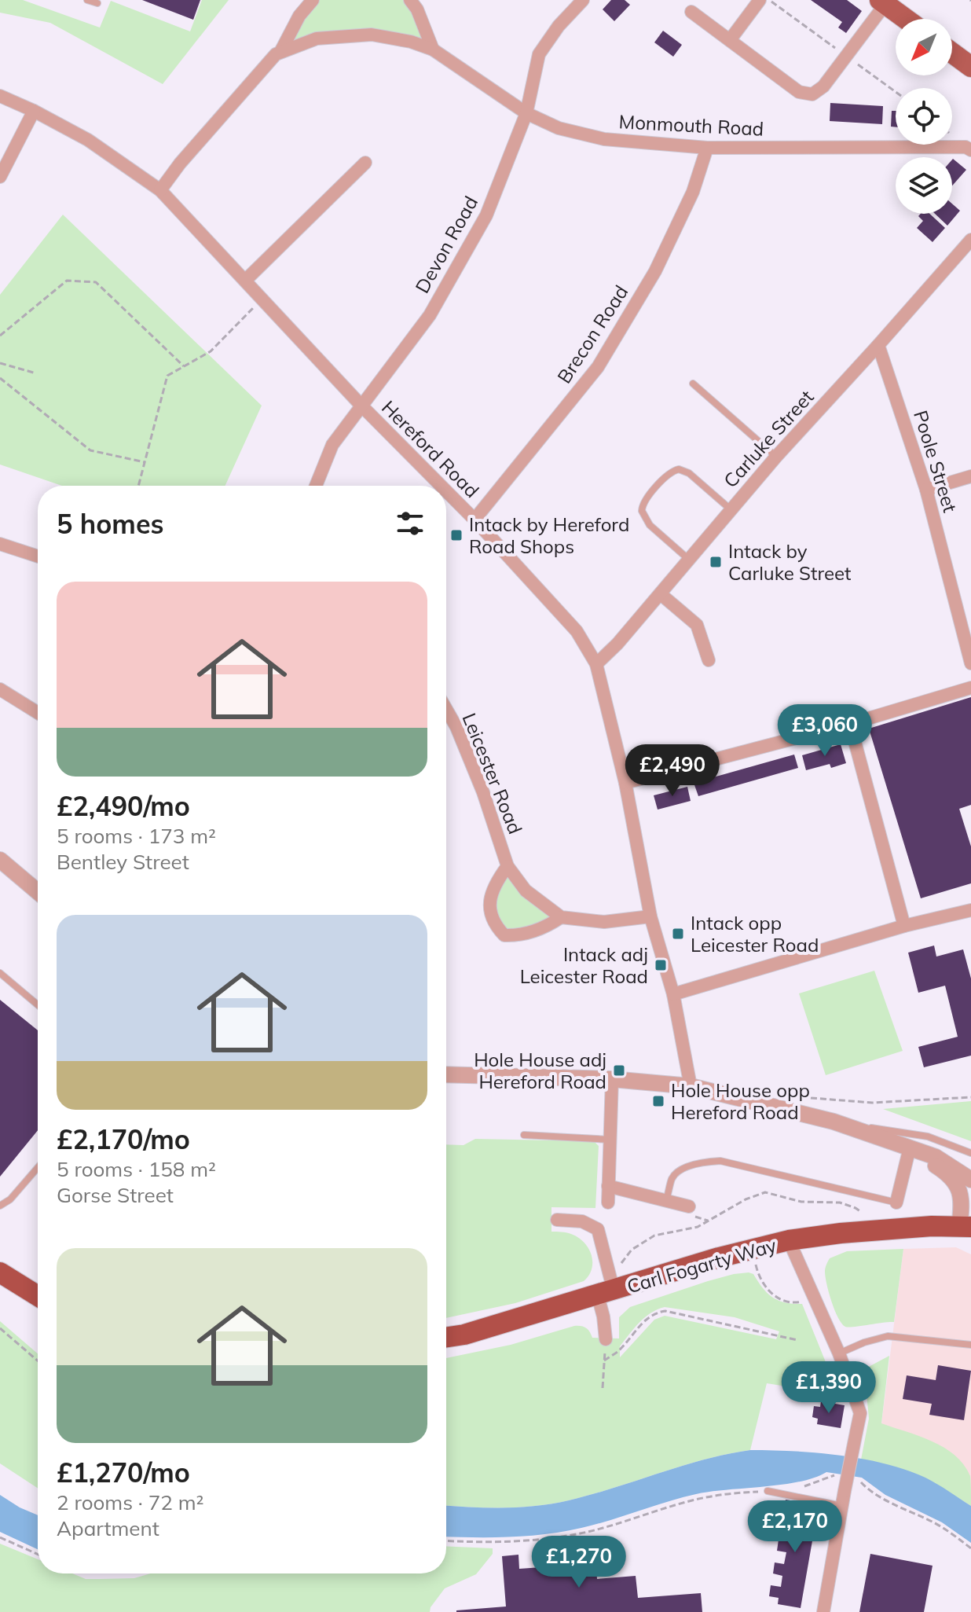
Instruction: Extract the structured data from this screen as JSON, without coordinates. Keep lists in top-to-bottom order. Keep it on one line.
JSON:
{"streets":{"highway":["Carl Fogarty Way"],"street":["Monmouth Road","Devon Road","Brecon Road","Carluke Street","Hereford Road","Poole Street","Leicester Road"]},"crossings":[["Monmouth Road","Devon Road"],["Monmouth Road","Brecon Road"],["Monmouth Road","Hereford Road"],["Devon Road","Hereford Road"],["Brecon Road","Hereford Road"],["Carluke Street","Hereford Road"],["Carluke Street","Poole Street"]],"places":{"transit":["Intack by Hereford Road Shops","Intack by Carluke Street","Intack opp Leicester Road","Intack adj Leicester Road","Hole House adj Hereford Road","Hole House opp Hereford Road"]},"north":"bottom left","page":{"heading":"5 homes","list":[{"name":"£2,490/mo","note":"5 rooms · 173 m² · Bentley Street"},{"name":"£2,170/mo","note":"5 rooms · 158 m² · Gorse Street"},{"name":"£1,270/mo","note":"2 rooms · 72 m² · Apartment"}],"price":["£3,060","£2,490","£1,390","£2,170","£1,270"]}}
